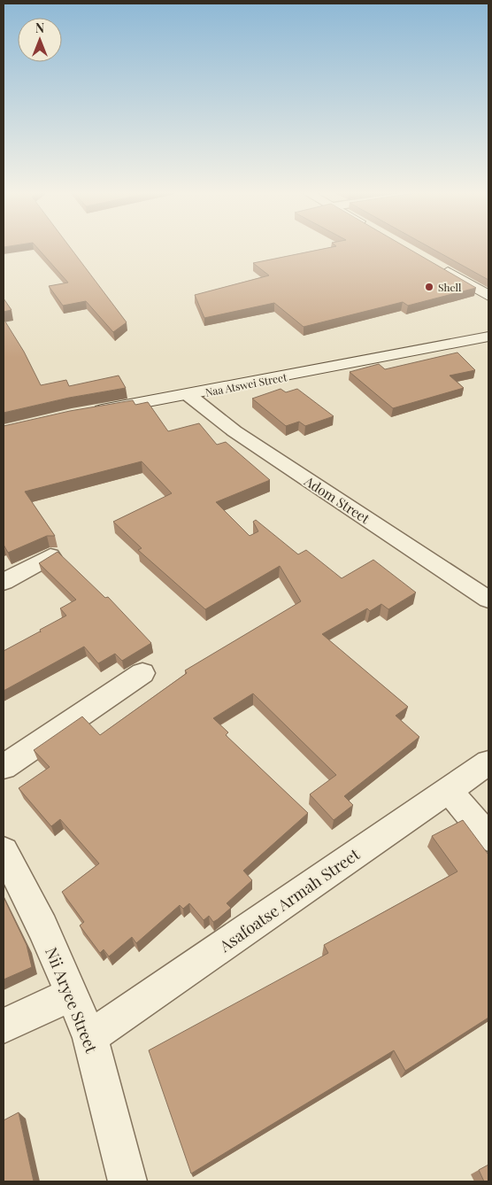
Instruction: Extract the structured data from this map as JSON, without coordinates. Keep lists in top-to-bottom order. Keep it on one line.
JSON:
{"streets":{"street":["Naa Atswei Street","Adom Street","Asafoatse Armah Street","Nii Aryee Street"]},"crossings":[["Naa Atswei Street","Adom Street"],["Asafoatse Armah Street","Nii Aryee Street"]],"places":["Shell"],"north":"top"}
